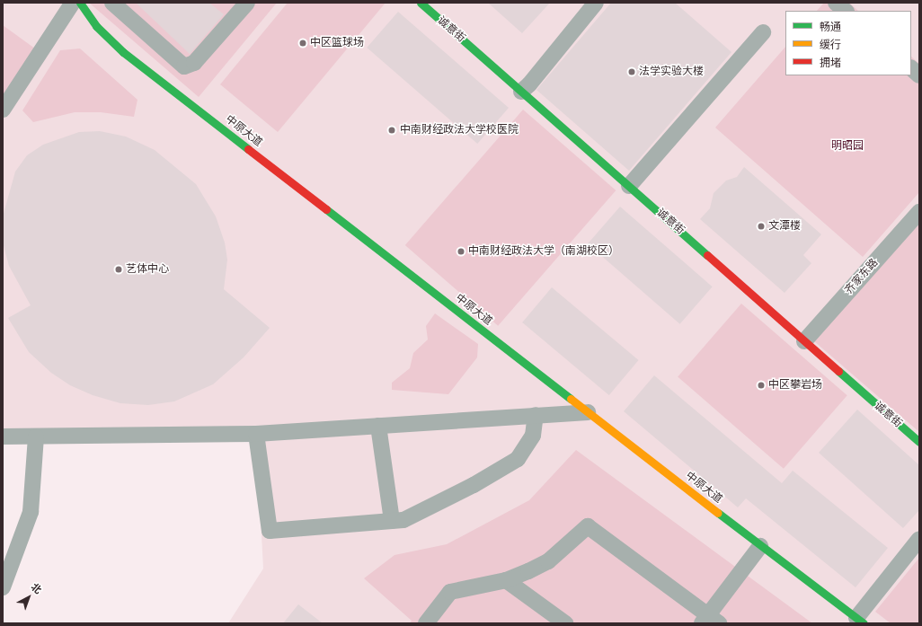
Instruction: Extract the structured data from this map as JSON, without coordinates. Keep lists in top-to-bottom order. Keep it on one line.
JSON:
{"streets":{"main road":["诚意街","中原大道"],"street":["齐家东路"]},"crossings":[["诚意街","齐家东路"]],"parks":["明昭园"],"places":["中区篮球场","法学实验大楼","中南财经政法大学校医院","文潭楼","中南财经政法大学（南湖校区）","艺体中心","中区攀岩场"],"legend":["畅通","缓行","拥堵"],"north":"top right"}
